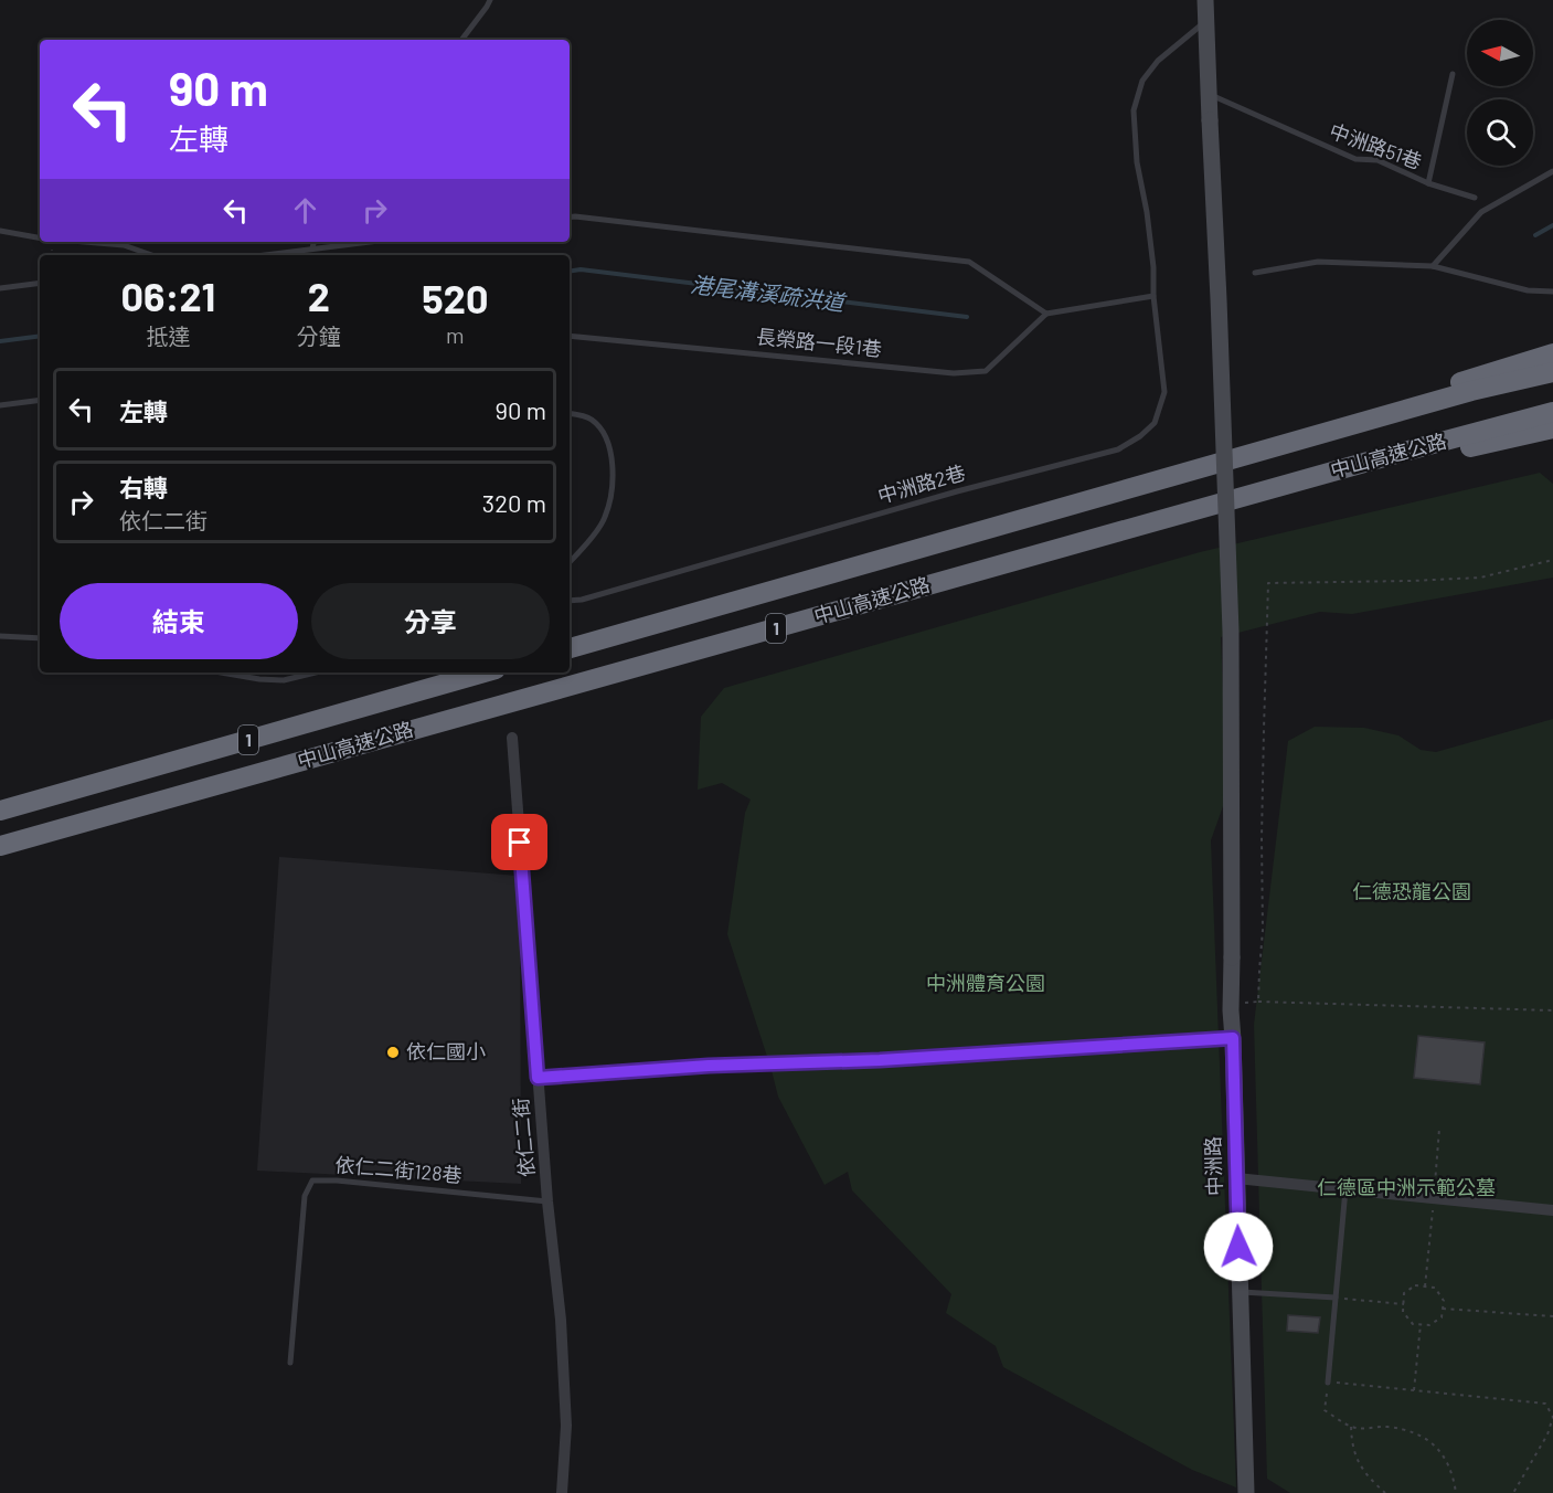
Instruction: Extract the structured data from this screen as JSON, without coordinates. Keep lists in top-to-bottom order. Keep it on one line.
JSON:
{"streets":{"highway":["中山高速公路","1"],"street":["依仁二街","中洲路"],"lane":["中洲路51巷","長榮路一段1巷","中洲路2巷","依仁二街128巷"]},"crossings":[["中洲路51巷","中洲路"],["依仁二街","依仁二街128巷"]],"water":["港尾溝溪疏洪道"],"parks":["仁德恐龍公園","中洲體育公園","仁德區中洲示範公墓"],"places":["依仁國小"],"north":"left","page":{"turn":["90 m","左轉"],"eta":["06:21","抵達","2","分鐘","520","m"],"list":[{"name":"左轉","value":"90 m"},{"name":"右轉","note":"依仁二街","value":"320 m"}],"buttons":["結束","分享"]}}
